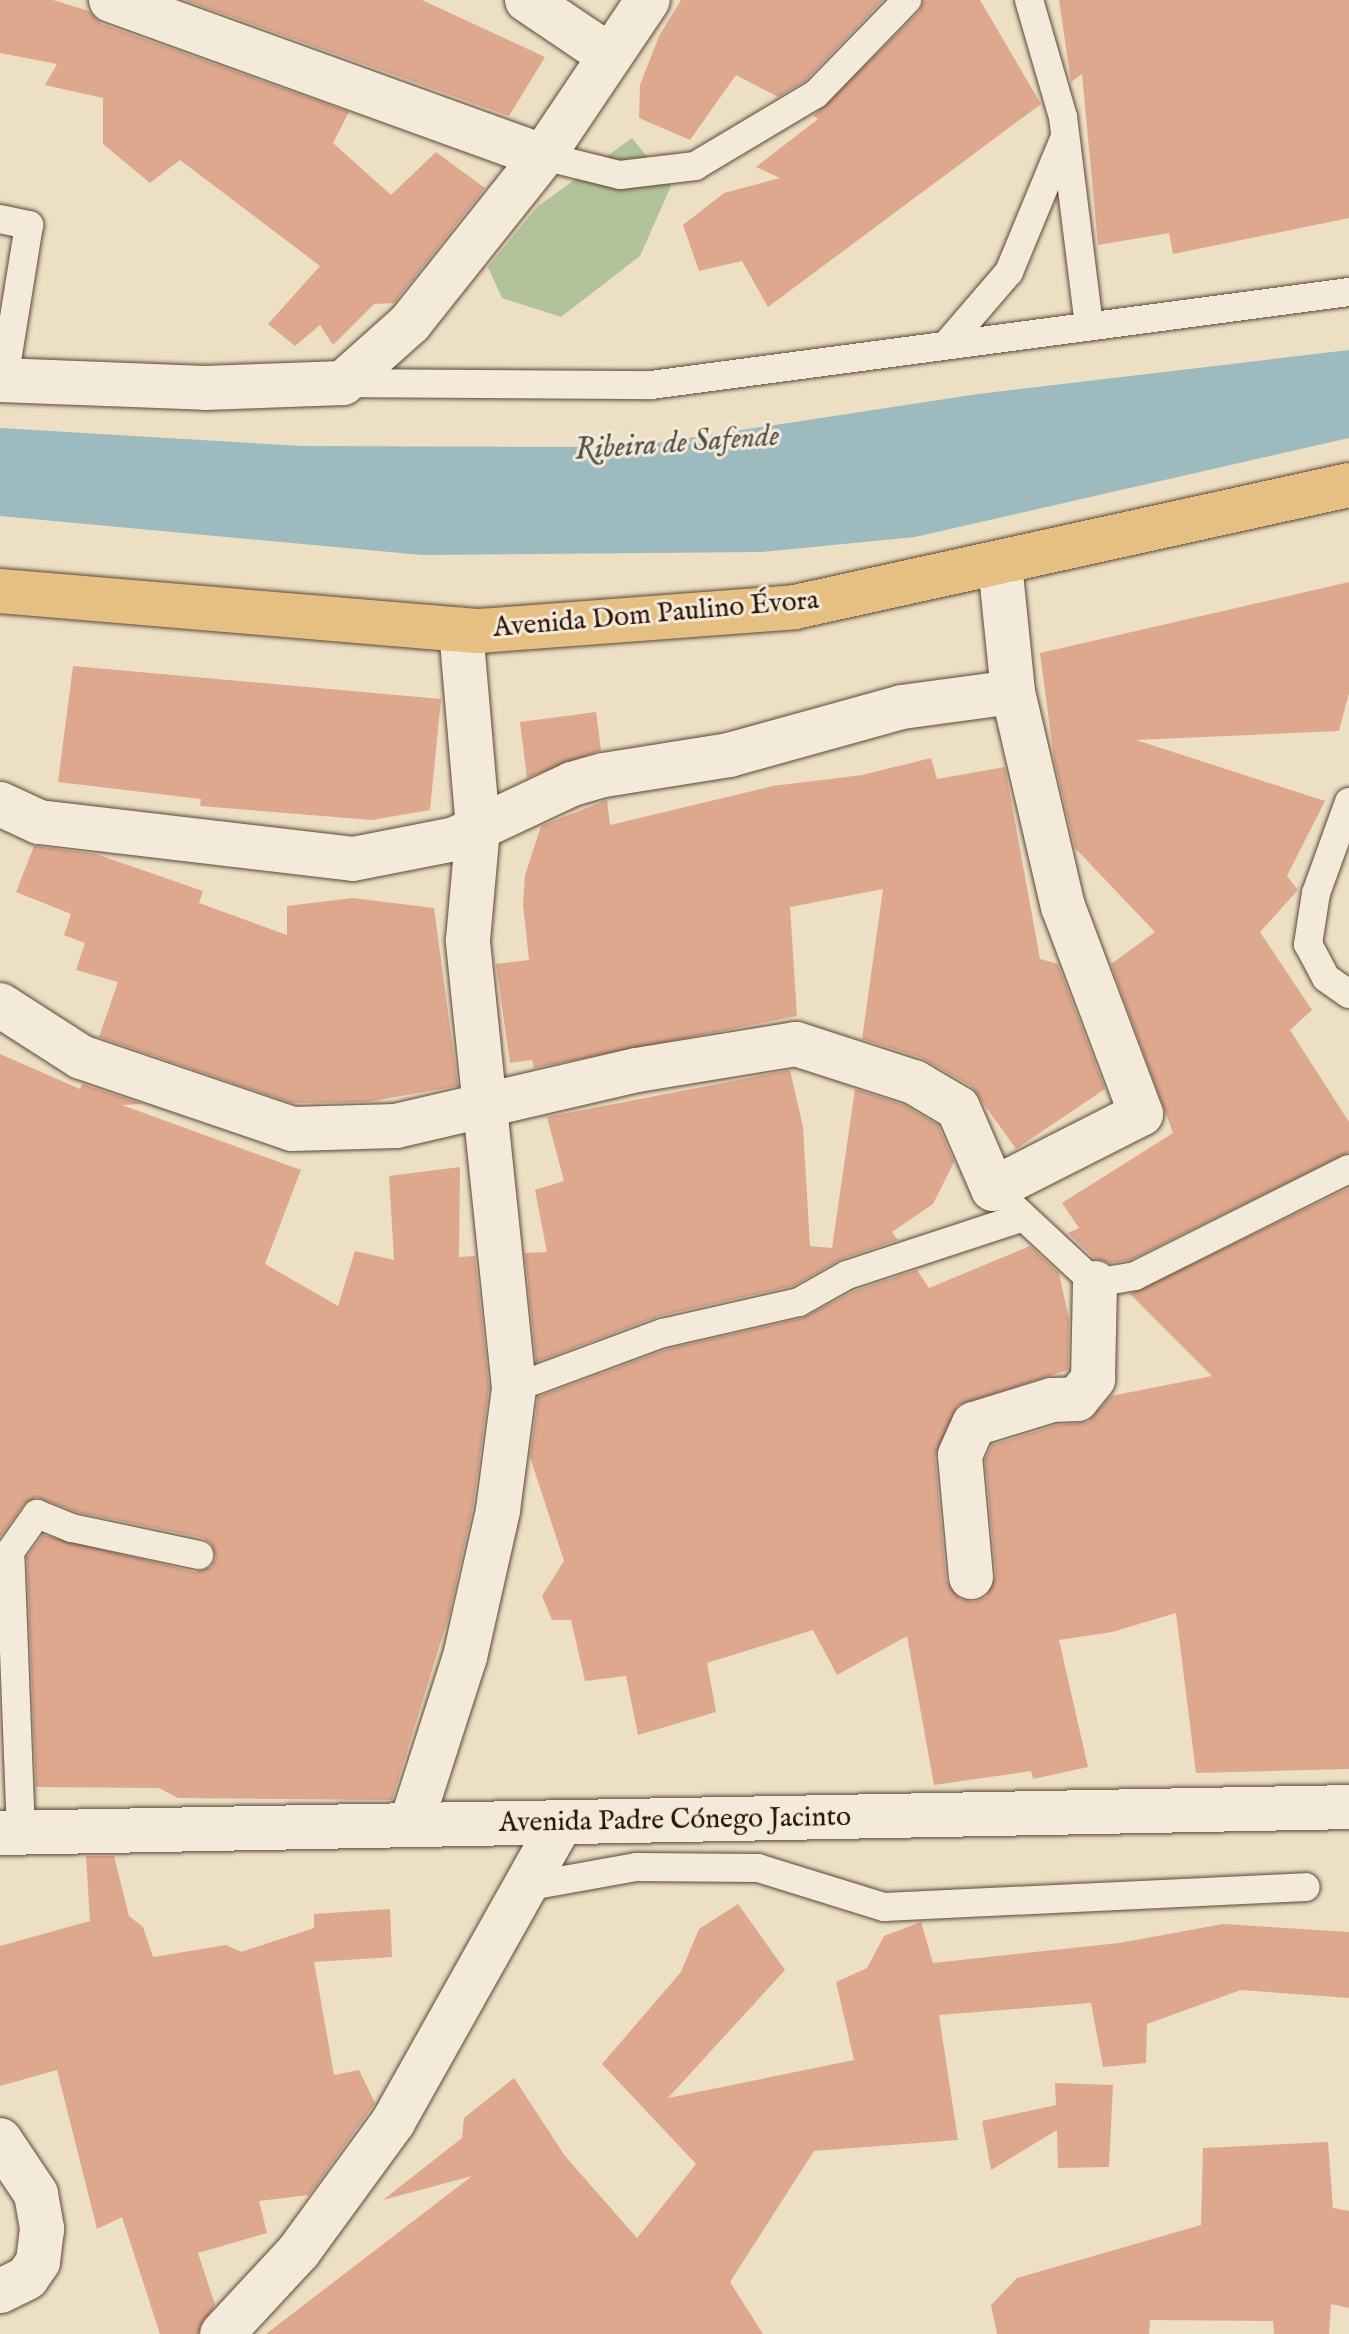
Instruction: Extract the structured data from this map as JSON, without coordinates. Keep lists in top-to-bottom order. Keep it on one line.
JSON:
{"streets":{"main road":["Avenida Dom Paulino Évora"],"street":["Avenida Padre Cónego Jacinto"]},"water":["Ribeira de Safende"]}
